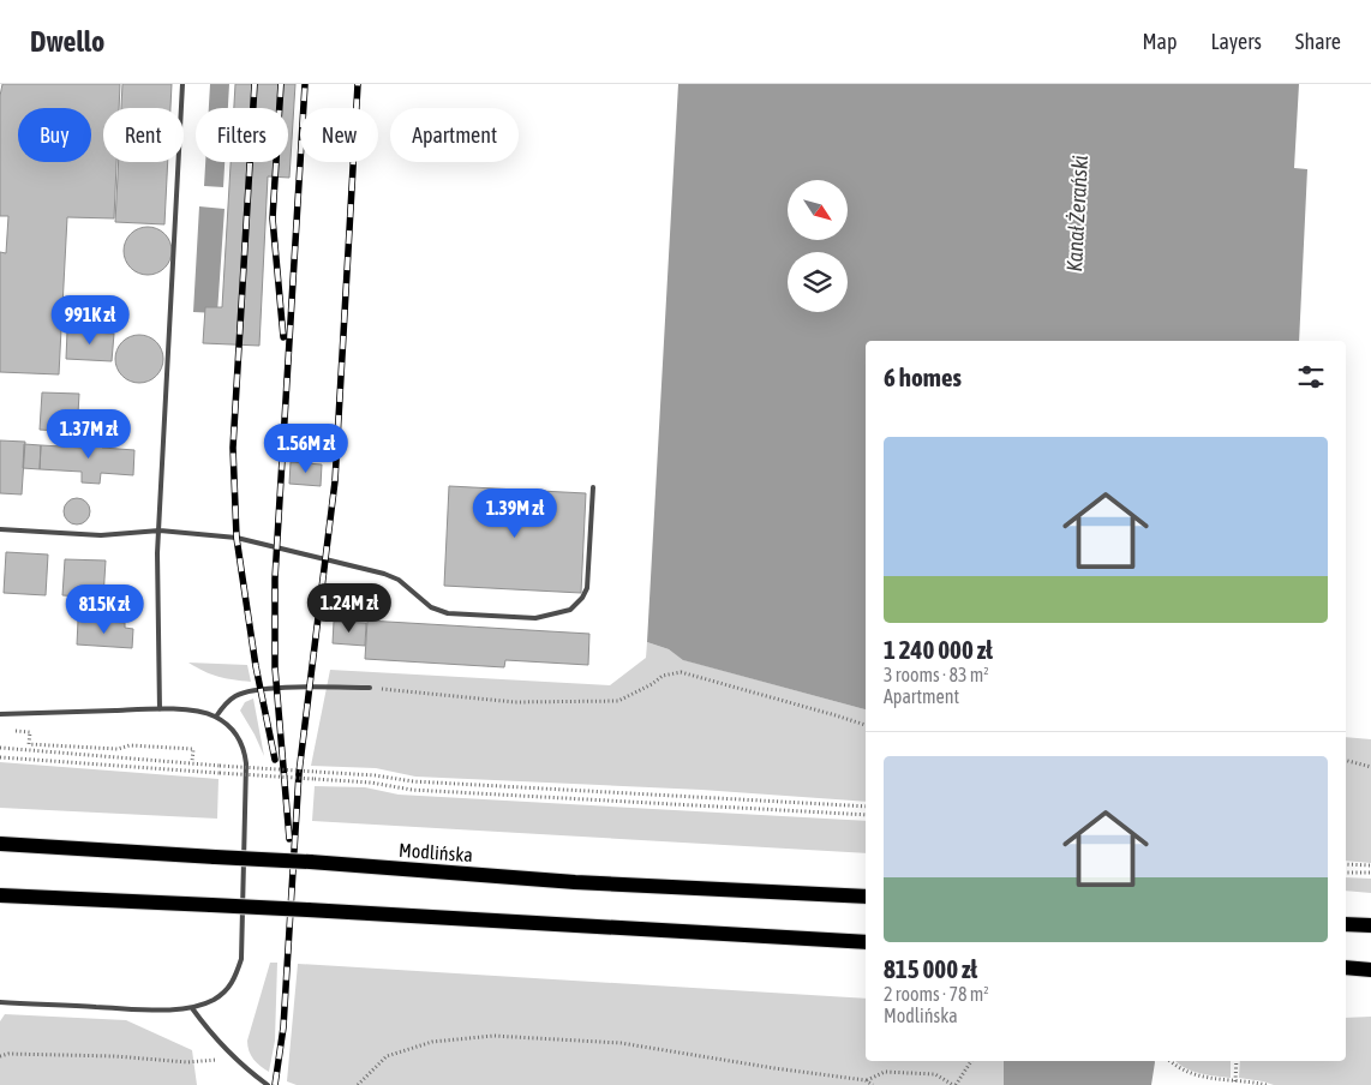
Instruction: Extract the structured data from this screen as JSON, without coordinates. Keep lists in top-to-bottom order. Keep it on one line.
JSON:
{"streets":{"main road":["Modlińska"]},"water":["Kanał Żerański"],"north":"bottom right","page":{"header":"Dwello","nav":["Map","Layers","Share"],"chip":["Buy","Rent","Filters","New","Apartment"],"price":["991K zł","1.37M zł","1.56M zł","1.39M zł","1.24M zł","815K zł"],"heading":"6 homes","list":[{"name":"1 240 000 zł","note":"3 rooms · 83 m² · Apartment"},{"name":"815 000 zł","note":"2 rooms · 78 m² · Modlińska"}]}}
